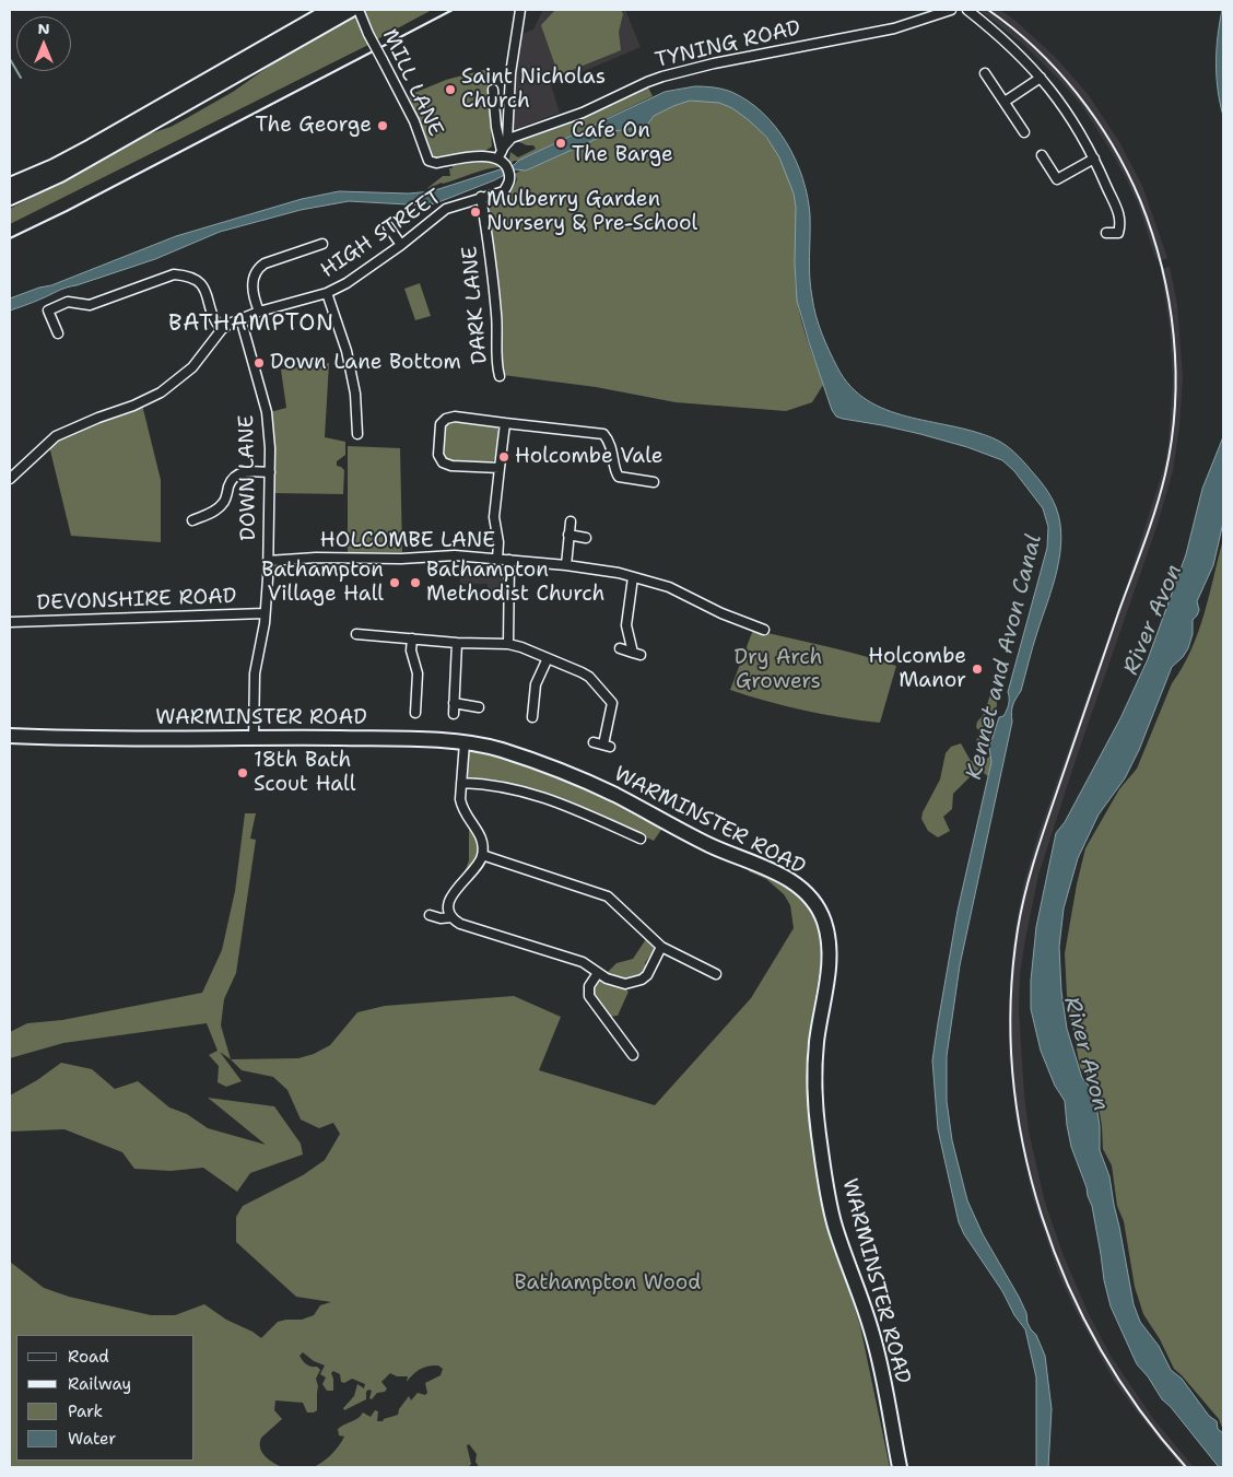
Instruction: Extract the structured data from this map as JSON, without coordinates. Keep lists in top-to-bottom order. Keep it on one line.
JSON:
{"streets":{"highway":["WARMINSTER ROAD"],"street":["TYNING ROAD","MILL LANE","HIGH STREET","DARK LANE","DOWN LANE","HOLCOMBE LANE","DEVONSHIRE ROAD"]},"crossings":[["MILL LANE","HIGH STREET"],["HIGH STREET","DARK LANE"],["HIGH STREET","DOWN LANE"],["DOWN LANE","HOLCOMBE LANE"],["DOWN LANE","DEVONSHIRE ROAD"],["DOWN LANE","WARMINSTER ROAD"]],"districts":["BATHAMPTON"],"water":["River Avon","Kennet and Avon Canal"],"parks":["Dry Arch Growers","Bathampton Wood"],"places":["Saint Nicholas Church","The George","Cafe On The Barge","Mulberry Garden Nursery & Pre-School","Down Lane Bottom","Holcombe Vale","Bathampton Village Hall","Bathampton Methodist Church","Holcombe Manor","18th Bath Scout Hall"],"legend":["Road","Railway","Park","Water"],"north":"top"}
